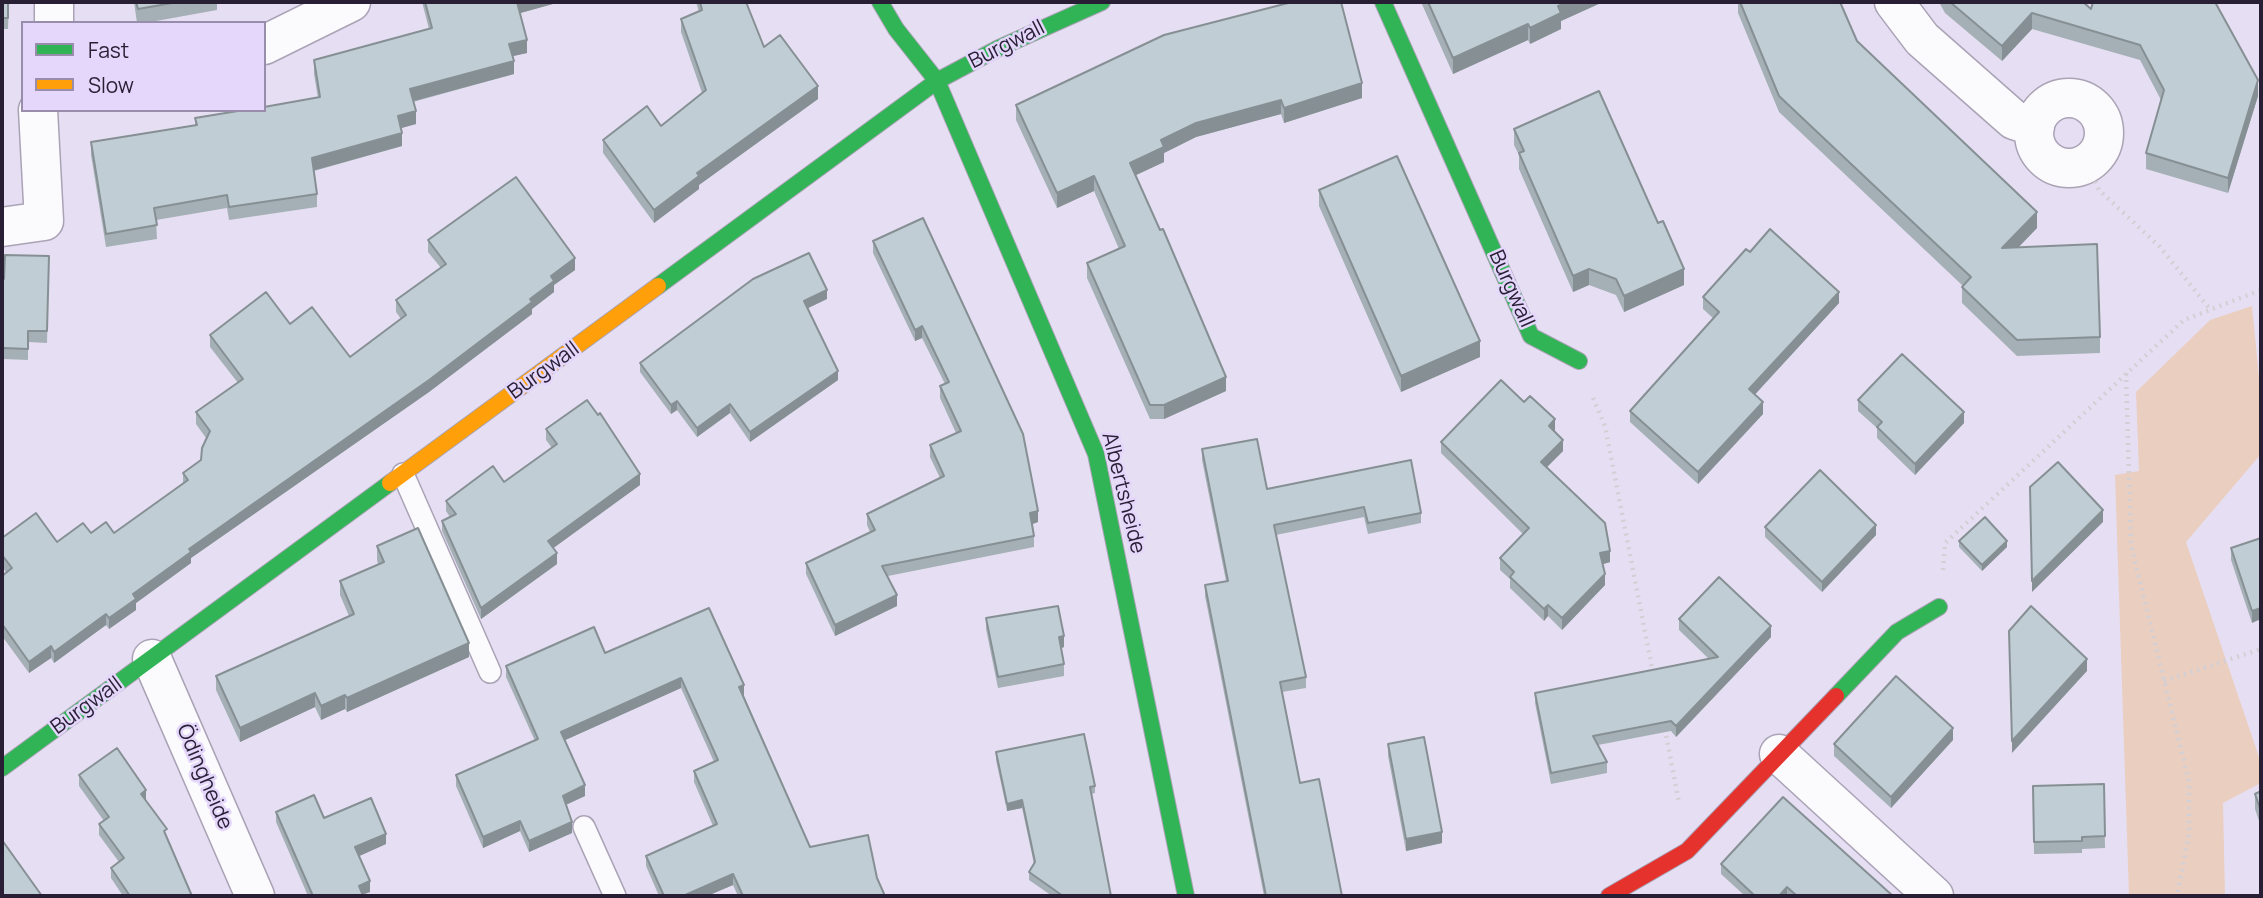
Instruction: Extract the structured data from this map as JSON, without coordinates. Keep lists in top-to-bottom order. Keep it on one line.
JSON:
{"streets":{"street":["Burgwall","Albertsheide","Ödingheide"]},"crossings":[["Burgwall","Albertsheide"],["Burgwall","Ödingheide"]],"legend":["Fast","Slow"]}
